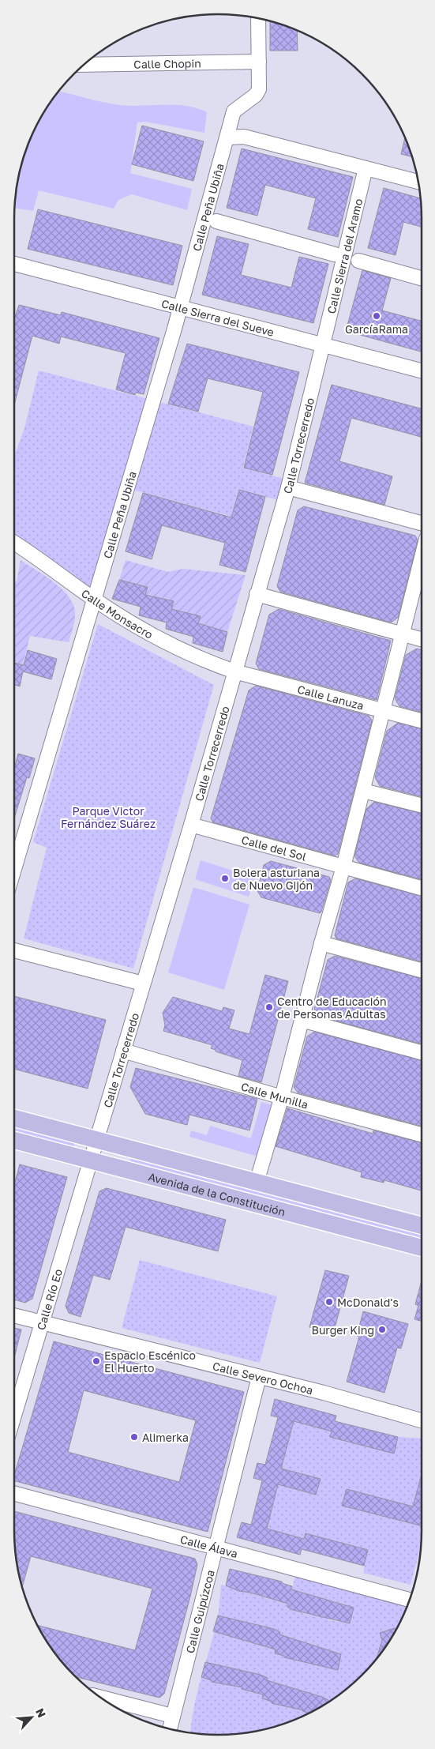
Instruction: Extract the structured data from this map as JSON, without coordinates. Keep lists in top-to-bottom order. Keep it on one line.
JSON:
{"streets":{"main road":["Avenida de la Constitución"],"street":["Calle Chopin","Calle Peña Ubiña","Calle Sierra del Aramo","Calle Sierra del Sueve","Calle Torrecerredo","Calle Monsacro","Calle Lanuza","Calle del Sol","Calle Munilla","Calle Río Eo","Calle Severo Ochoa","Calle Álava","Calle Guipúzcoa"]},"crossings":[["Calle Chopin","Calle Peña Ubiña"],["Calle Peña Ubiña","Calle Sierra del Sueve"],["Calle Peña Ubiña","Calle Monsacro"],["Calle Sierra del Aramo","Calle Sierra del Sueve"],["Calle Sierra del Aramo","Calle Torrecerredo"],["Calle Sierra del Sueve","Calle Torrecerredo"],["Calle Torrecerredo","Calle Monsacro"],["Calle Torrecerredo","Calle Lanuza"],["Calle Torrecerredo","Calle del Sol"],["Calle Torrecerredo","Calle Munilla"],["Calle Torrecerredo","Avenida de la Constitución"],["Calle Torrecerredo","Calle Río Eo"],["Calle Monsacro","Calle Lanuza"],["Avenida de la Constitución","Calle Río Eo"],["Calle Río Eo","Calle Severo Ochoa"],["Calle Severo Ochoa","Calle Guipúzcoa"],["Calle Álava","Calle Guipúzcoa"]],"parks":["Parque Victor Fernández Suárez"],"places":["GarcíaRama","Bolera asturiana de Nuevo Gijón","Centro de Educación de Personas Adultas","McDonald's","Burger King","Espacio Escénico El Huerto","Alimerka"],"north":"top right"}
